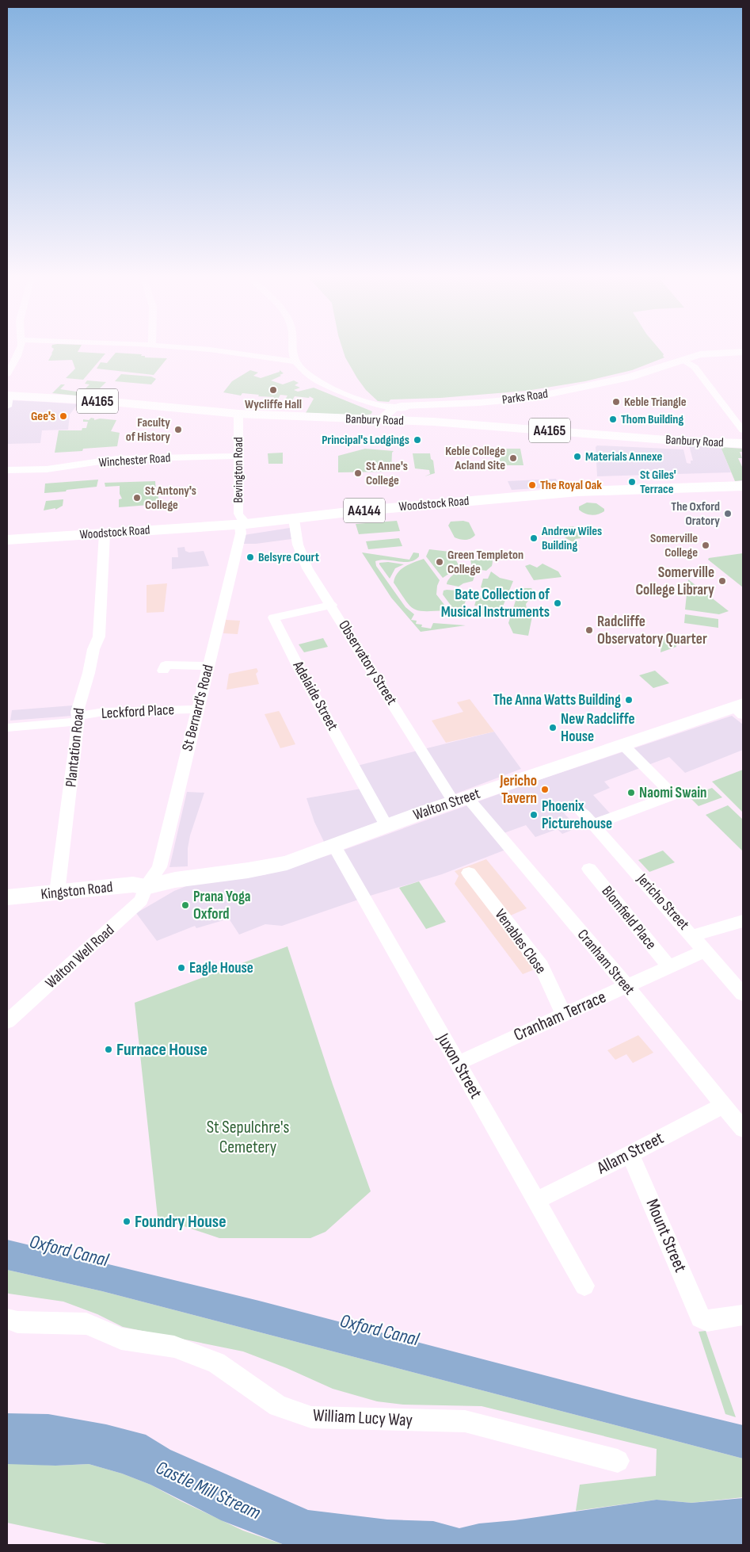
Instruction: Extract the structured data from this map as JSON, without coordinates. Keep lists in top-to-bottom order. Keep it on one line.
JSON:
{"streets":{"main road":["A4165","Banbury Road","Woodstock Road","A4144"],"street":["Parks Road","Winchester Road","Bevington Road","Observatory Street","Adelaide Street","St Bernard's Road","Leckford Place","Plantation Road","Walton Street","Kingston Road","Jericho Street","Blomfield Place","Venables Close","Walton Well Road","Cranham Street","Cranham Terrace","Juxon Street","Allam Street","Mount Street","William Lucy Way"]},"crossings":[["Parks Road","Banbury Road"],["Banbury Road","Bevington Road"],["Winchester Road","Bevington Road"],["Bevington Road","Woodstock Road"],["Bevington Road","St Bernard's Road"],["Woodstock Road","Observatory Street"],["Woodstock Road","St Bernard's Road"],["Woodstock Road","Plantation Road"],["Observatory Street","Adelaide Street"],["Observatory Street","Walton Street"],["Observatory Street","Cranham Street"],["Adelaide Street","Walton Street"],["St Bernard's Road","Leckford Place"],["St Bernard's Road","Walton Street"],["St Bernard's Road","Kingston Road"],["St Bernard's Road","Walton Well Road"],["Leckford Place","Plantation Road"],["Plantation Road","Kingston Road"],["Walton Street","Kingston Road"],["Walton Street","Walton Well Road"],["Walton Street","Cranham Street"],["Walton Street","Juxon Street"],["Kingston Road","Walton Well Road"],["Jericho Street","Cranham Terrace"],["Blomfield Place","Cranham Terrace"],["Venables Close","Cranham Terrace"],["Cranham Street","Cranham Terrace"],["Cranham Street","Allam Street"],["Cranham Terrace","Juxon Street"],["Juxon Street","Allam Street"],["Allam Street","Mount Street"]],"water":["Oxford Canal","Castle Mill Stream"],"parks":["St Sepulchre's Cemetery"],"places":["Wycliffe Hall","Keble Triangle","Gee's","Thom Building","Faculty of History","Principal's Lodgings","Materials Annexe","Keble College Acland Site","St Anne's College","St Giles' Terrace","The Royal Oak","St Antony's College","The Oxford Oratory","Andrew Wiles Building","Somerville College","Belsyre Court","Green Templeton College","Somerville College Library","Bate Collection of Musical Instruments","Radcliffe Observatory Quarter","The Anna Watts Building","New Radcliffe House","Jericho Tavern","Naomi Swain","Phoenix Picturehouse","Prana Yoga Oxford","Eagle House","Furnace House","Foundry House"]}
